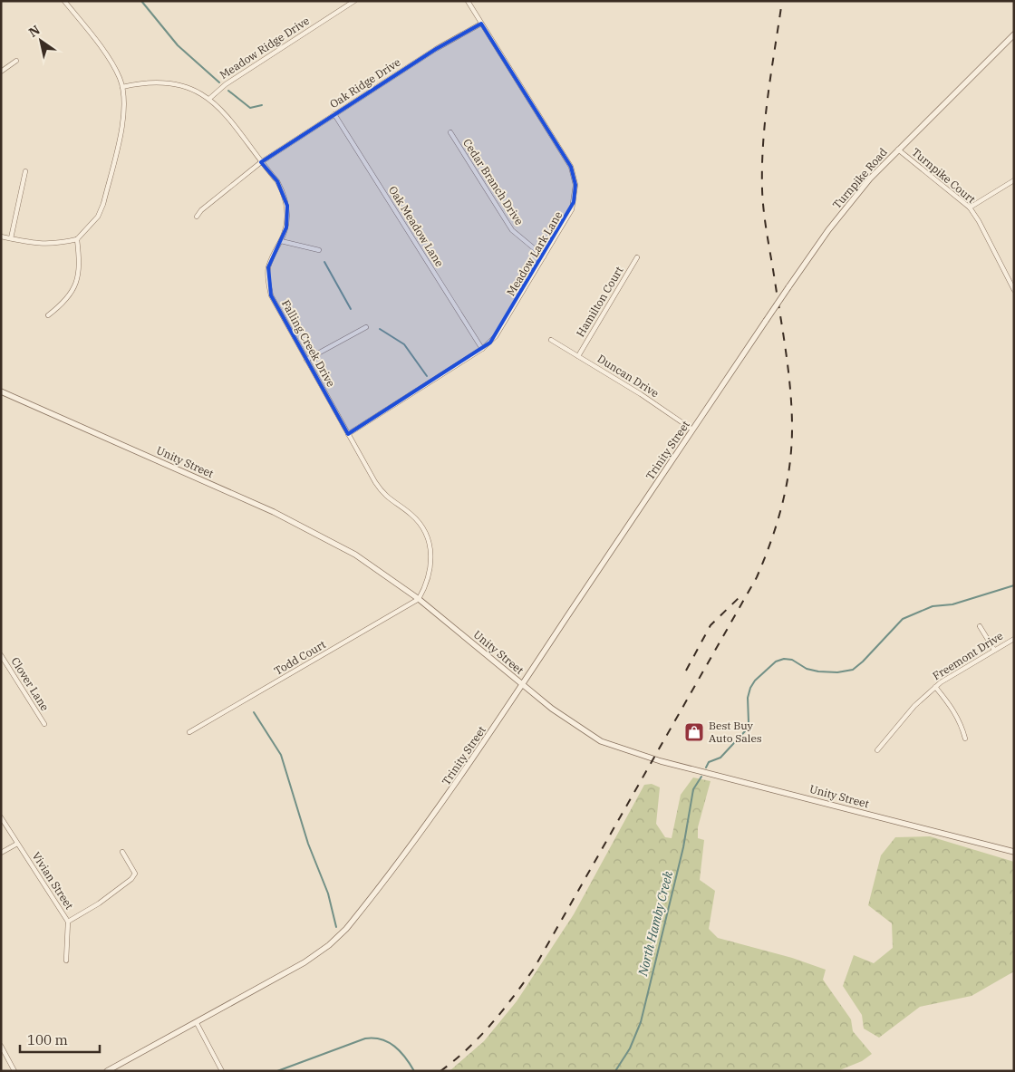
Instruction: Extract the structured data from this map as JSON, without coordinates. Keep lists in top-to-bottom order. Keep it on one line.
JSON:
{"streets":{"street":["Meadow Ridge Drive","Oak Ridge Drive","Turnpike Court","Turnpike Road","Cedar Branch Drive","Oak Meadow Lane","Meadow Lark Lane","Hamilton Court","Falling Creek Drive","Duncan Drive","Trinity Street","Unity Street","Freemont Drive","Todd Court","Clover Lane","Vivian Street"]},"crossings":[["Meadow Ridge Drive","Falling Creek Drive"],["Oak Ridge Drive","Oak Meadow Lane"],["Oak Ridge Drive","Meadow Lark Lane"],["Oak Ridge Drive","Falling Creek Drive"],["Turnpike Court","Turnpike Road"],["Turnpike Road","Trinity Street"],["Cedar Branch Drive","Meadow Lark Lane"],["Oak Meadow Lane","Meadow Lark Lane"],["Meadow Lark Lane","Falling Creek Drive"],["Hamilton Court","Duncan Drive"],["Falling Creek Drive","Unity Street"],["Falling Creek Drive","Todd Court"],["Duncan Drive","Trinity Street"],["Trinity Street","Unity Street"],["Unity Street","Todd Court"]],"water":["North Hamby Creek"],"places":{"shop":["Best Buy Auto Sales"]},"scale_bar":"100 m","north":"top left"}
